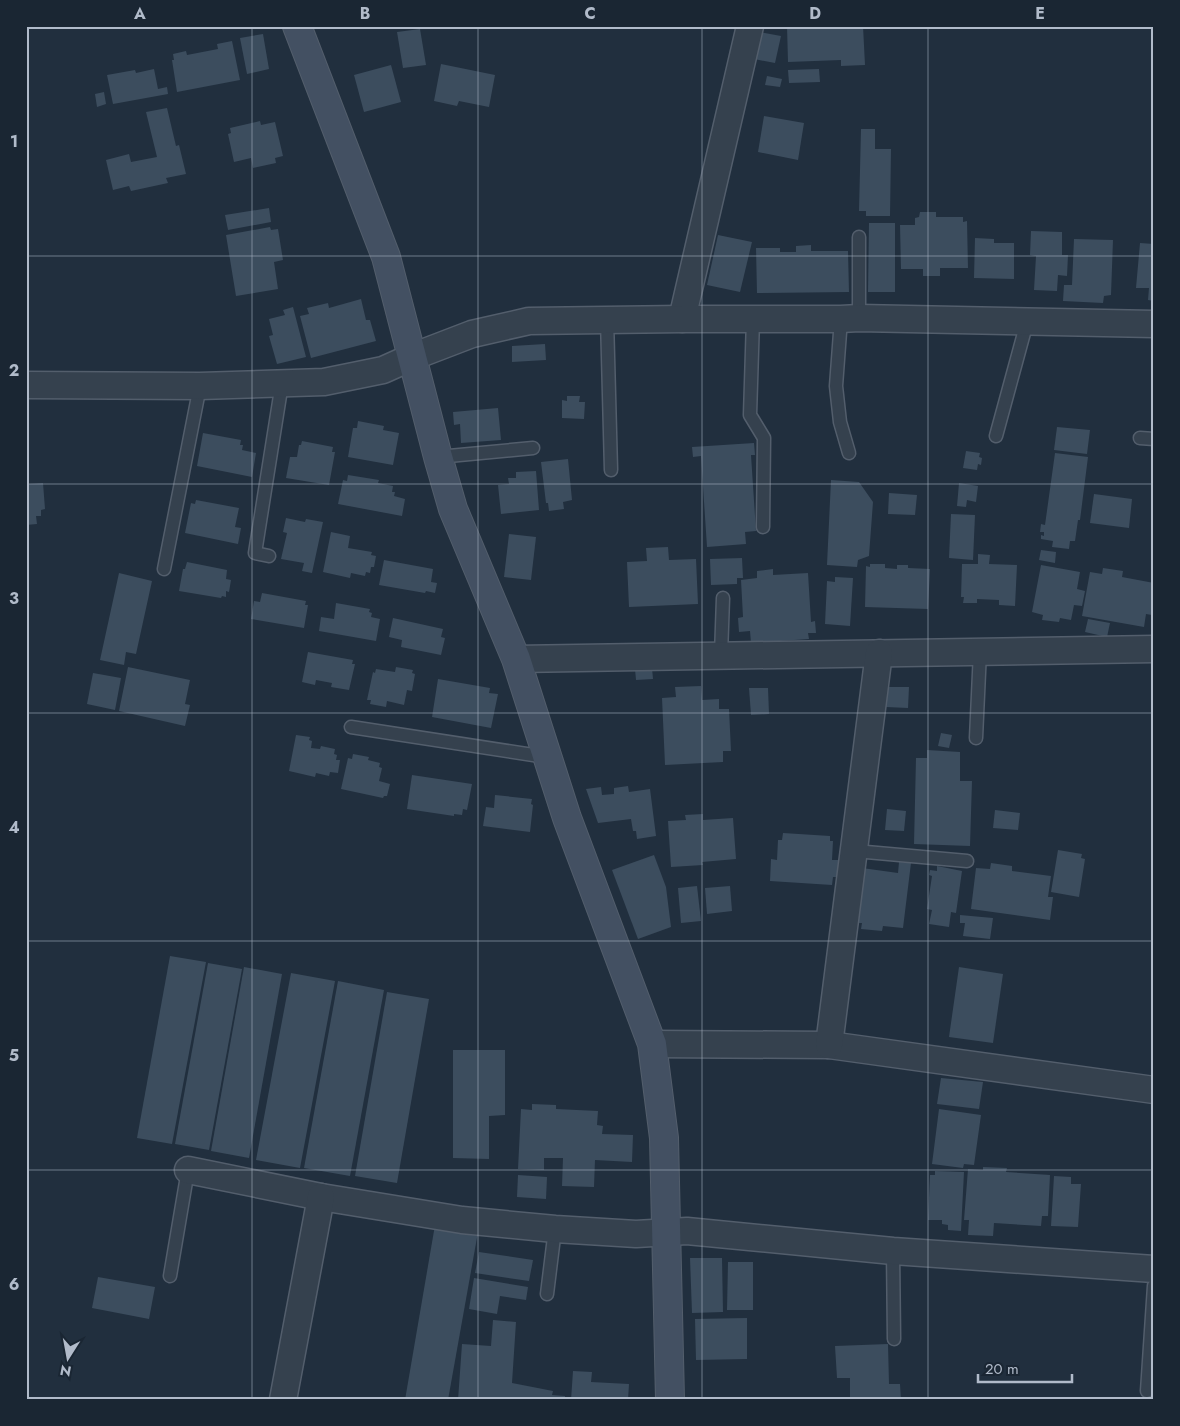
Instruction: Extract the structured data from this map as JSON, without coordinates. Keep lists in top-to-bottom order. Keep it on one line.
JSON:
{"scale_bar":"20 m","north":"bottom","grid":{"columns":["A","B","C","D","E"],"rows":["1","2","3","4","5","6"]}}
